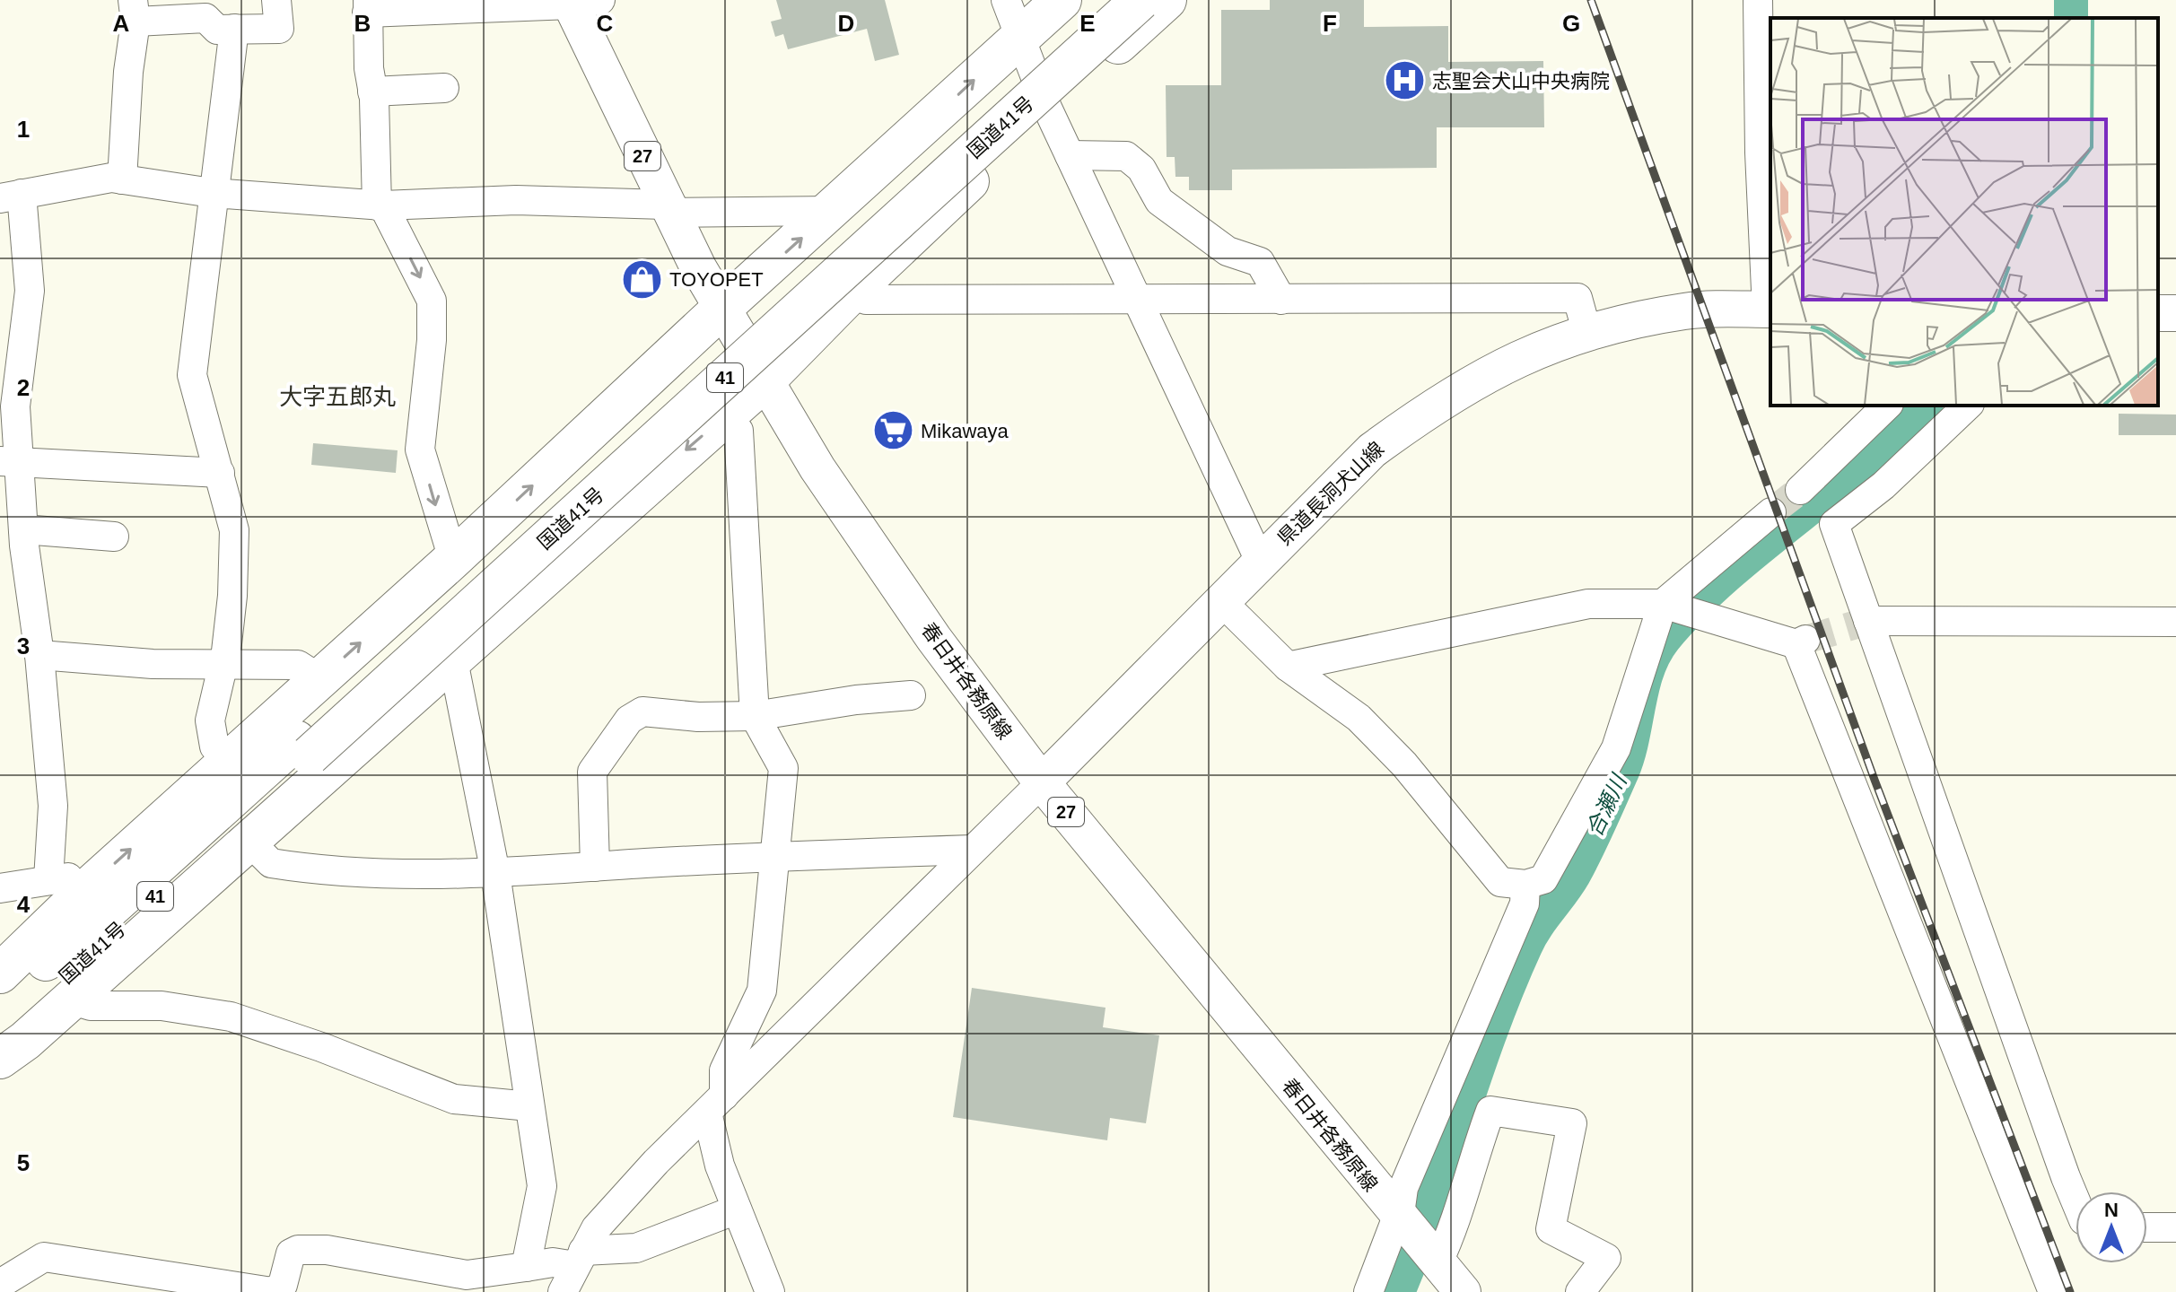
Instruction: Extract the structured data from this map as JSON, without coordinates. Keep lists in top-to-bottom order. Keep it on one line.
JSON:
{"streets":{"highway":["国道41号","41"],"main road":["27","県道長洞犬山線","春日井各務原線"]},"crossings":[["41","春日井各務原線"],["県道長洞犬山線","春日井各務原線"]],"districts":["大字五郎丸"],"water":["合瀬川"],"places":{"hospital":["志聖会犬山中央病院"],"shop":["TOYOPET"],"supermarket":["Mikawaya"]},"north":"top","grid":{"columns":["A","B","C","D","E","F","G"],"rows":["1","2","3","4","5"]}}
